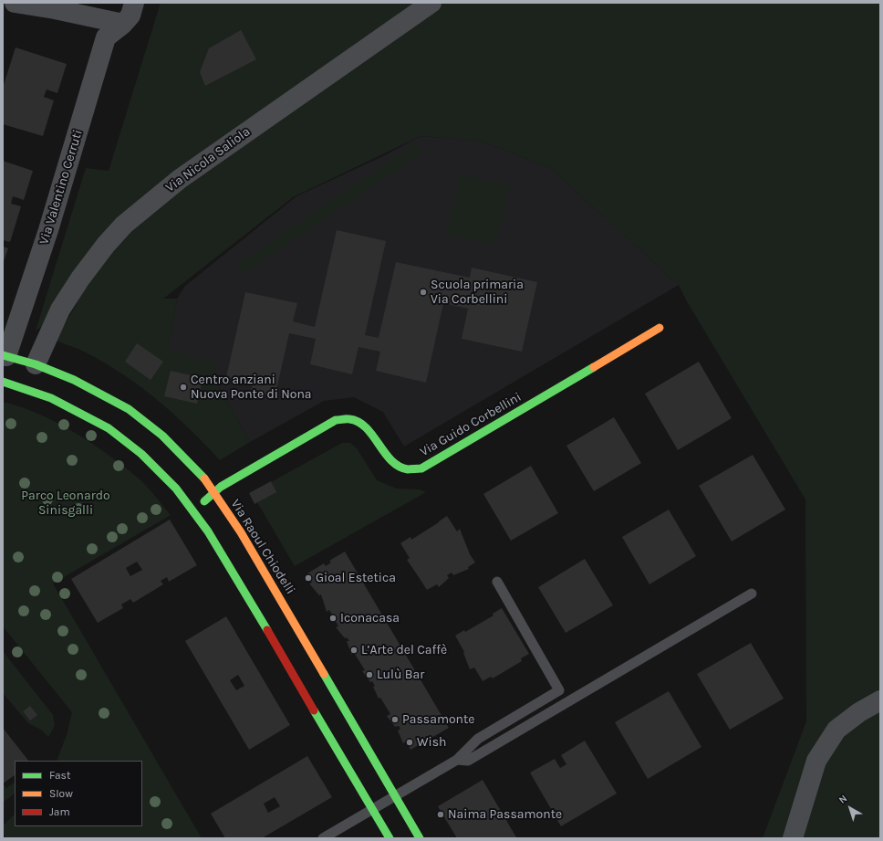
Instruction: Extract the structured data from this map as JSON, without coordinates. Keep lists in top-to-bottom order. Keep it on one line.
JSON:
{"streets":{"main road":["Via Guido Corbellini","Via Raoul Chiodelli"],"street":["Via Nicola Saliola","Via Valentino Cerruti"]},"crossings":[["Via Nicola Saliola","Via Raoul Chiodelli"],["Via Valentino Cerruti","Via Raoul Chiodelli"],["Via Guido Corbellini","Via Raoul Chiodelli"]],"parks":["Parco Leonardo Sinisgalli"],"places":["Scuola primaria Via Corbellini","Centro anziani Nuova Ponte di Nona","Gioal Estetica","Iconacasa","L’Arte del Caffè","Lulù Bar","Passamonte","Wish","Naima Passamonte"],"legend":["Fast","Slow","Jam"],"north":"top left"}
